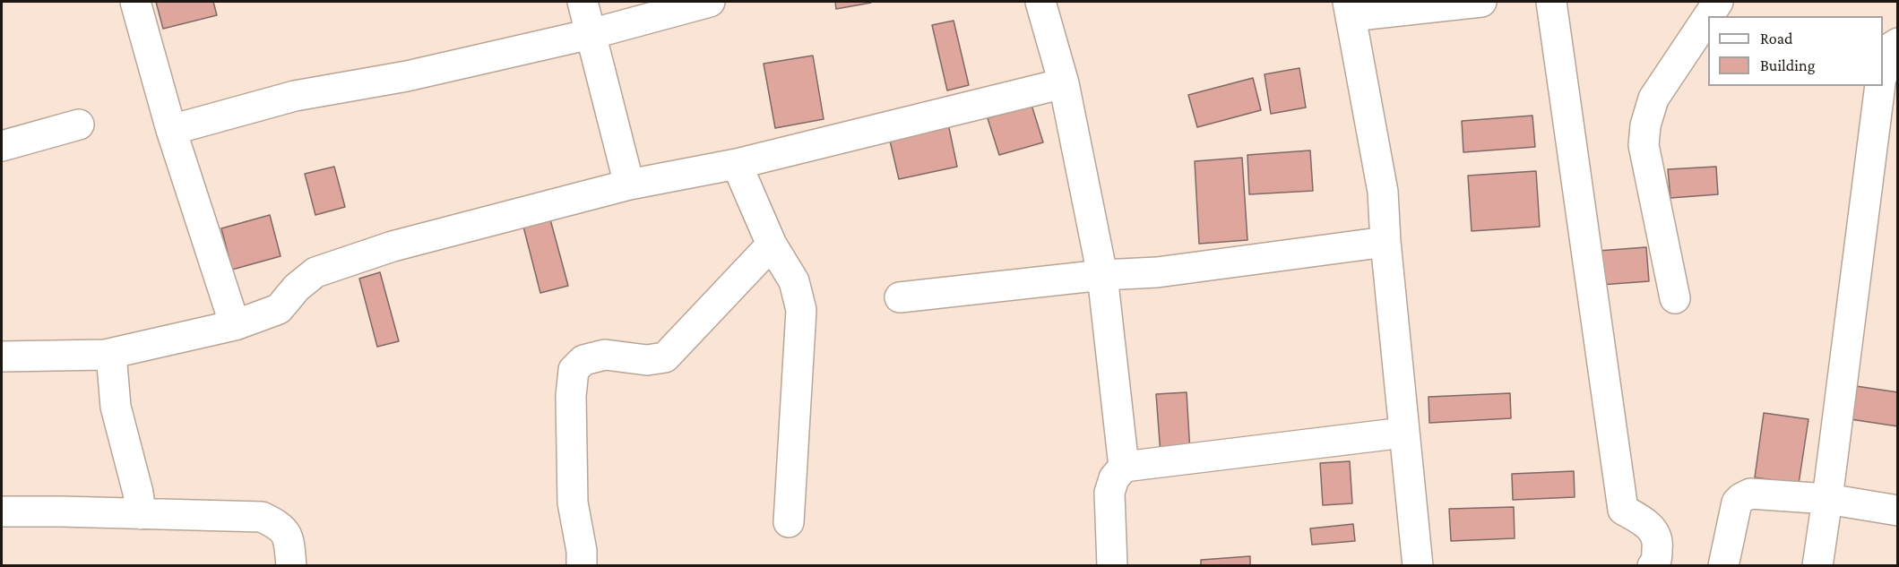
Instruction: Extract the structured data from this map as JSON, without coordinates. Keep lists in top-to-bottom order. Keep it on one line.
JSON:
{"legend":["Road","Building"]}
